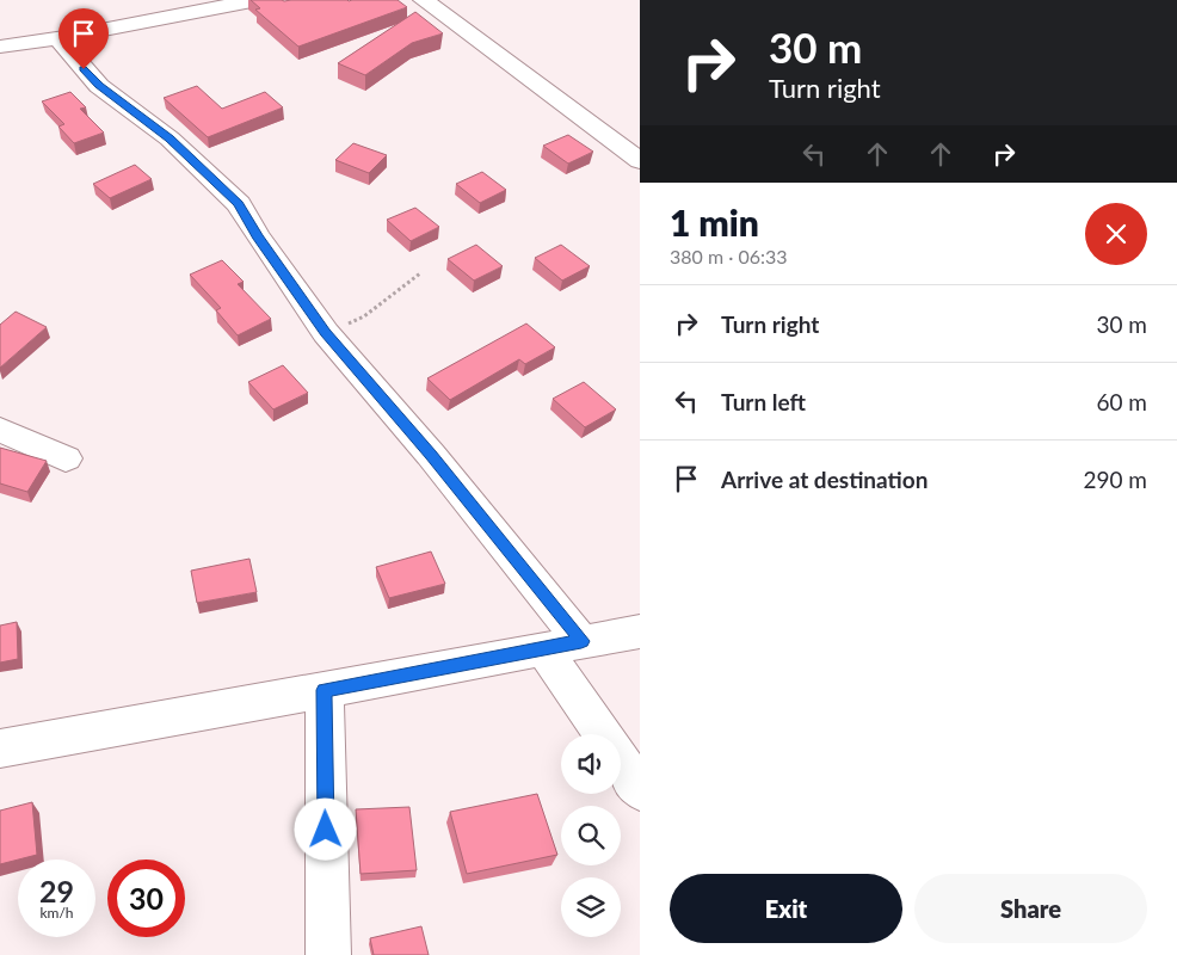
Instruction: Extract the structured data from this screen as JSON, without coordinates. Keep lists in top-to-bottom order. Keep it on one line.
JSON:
{"page":{"turn":["30 m","Turn right"],"heading":["1 min","380 m · 06:33"],"list":[{"name":"Turn right","value":"30 m"},{"name":"Turn left","value":"60 m"},{"name":"Arrive at destination","value":"290 m"}],"speed":"29 km/h","limit":"30","buttons":["Exit","Share"]}}
